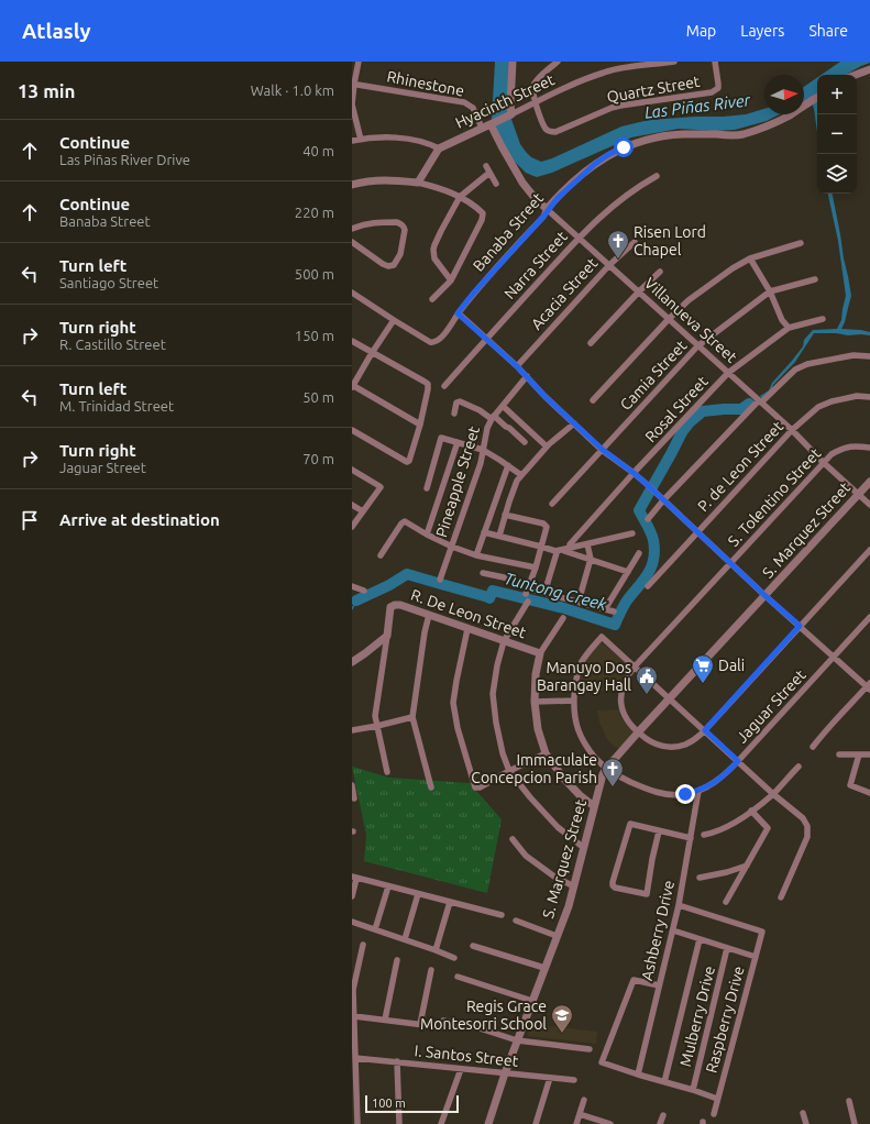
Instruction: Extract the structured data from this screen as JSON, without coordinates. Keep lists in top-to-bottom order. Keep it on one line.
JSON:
{"streets":{"street":["Rhinestone","Quartz Street","Hyacinth Street","Banaba Street","Narra Street","Acacia Street","Villanueva Street","Camia Street","Rosal Street","P. de Leon Street","Pineapple Street","S. Tolentino Street","S. Marquez Street","R. De Leon Street","Jaguar Street","Ashberry Drive","Mulberry Drive","Raspberry Drive","I. Santos Street"]},"crossings":[["Rhinestone","Hyacinth Street"],["Quartz Street","Hyacinth Street"],["Hyacinth Street","Villanueva Street"],["Banaba Street","Villanueva Street"],["Narra Street","Villanueva Street"],["Acacia Street","Villanueva Street"],["Villanueva Street","Camia Street"],["Villanueva Street","Rosal Street"],["Villanueva Street","P. de Leon Street"],["Villanueva Street","S. Tolentino Street"],["Villanueva Street","S. Marquez Street"],["S. Tolentino Street","S. Marquez Street"],["S. Marquez Street","Jaguar Street"],["S. Marquez Street","I. Santos Street"],["Jaguar Street","Ashberry Drive"],["Ashberry Drive","Raspberry Drive"]],"water":["Las Piñas River","Tuntong Creek"],"places":{"church":["Risen Lord Chapel","Immaculate Concepcion Parish"],"supermarket":["Dali"],"public building":["Manuyo Dos Barangay Hall"],"school or university":["Regis Grace Montesorri School"]},"scale_bar":"100 m","north":"right","page":{"header":"Atlasly","nav":["Map","Layers","Share"],"heading":["13 min","Walk · 1.0 km"],"map_buttons":["+","−"],"list":[["Continue","Las Piñas River Drive","40 m"],["Continue","Banaba Street","220 m"],["Turn left","Santiago Street","500 m"],["Turn right","R. Castillo Street","150 m"],["Turn left","M. Trinidad Street","50 m"],["Turn right","Jaguar Street","70 m"],"Arrive at destination"],"scale":"100 m"}}
